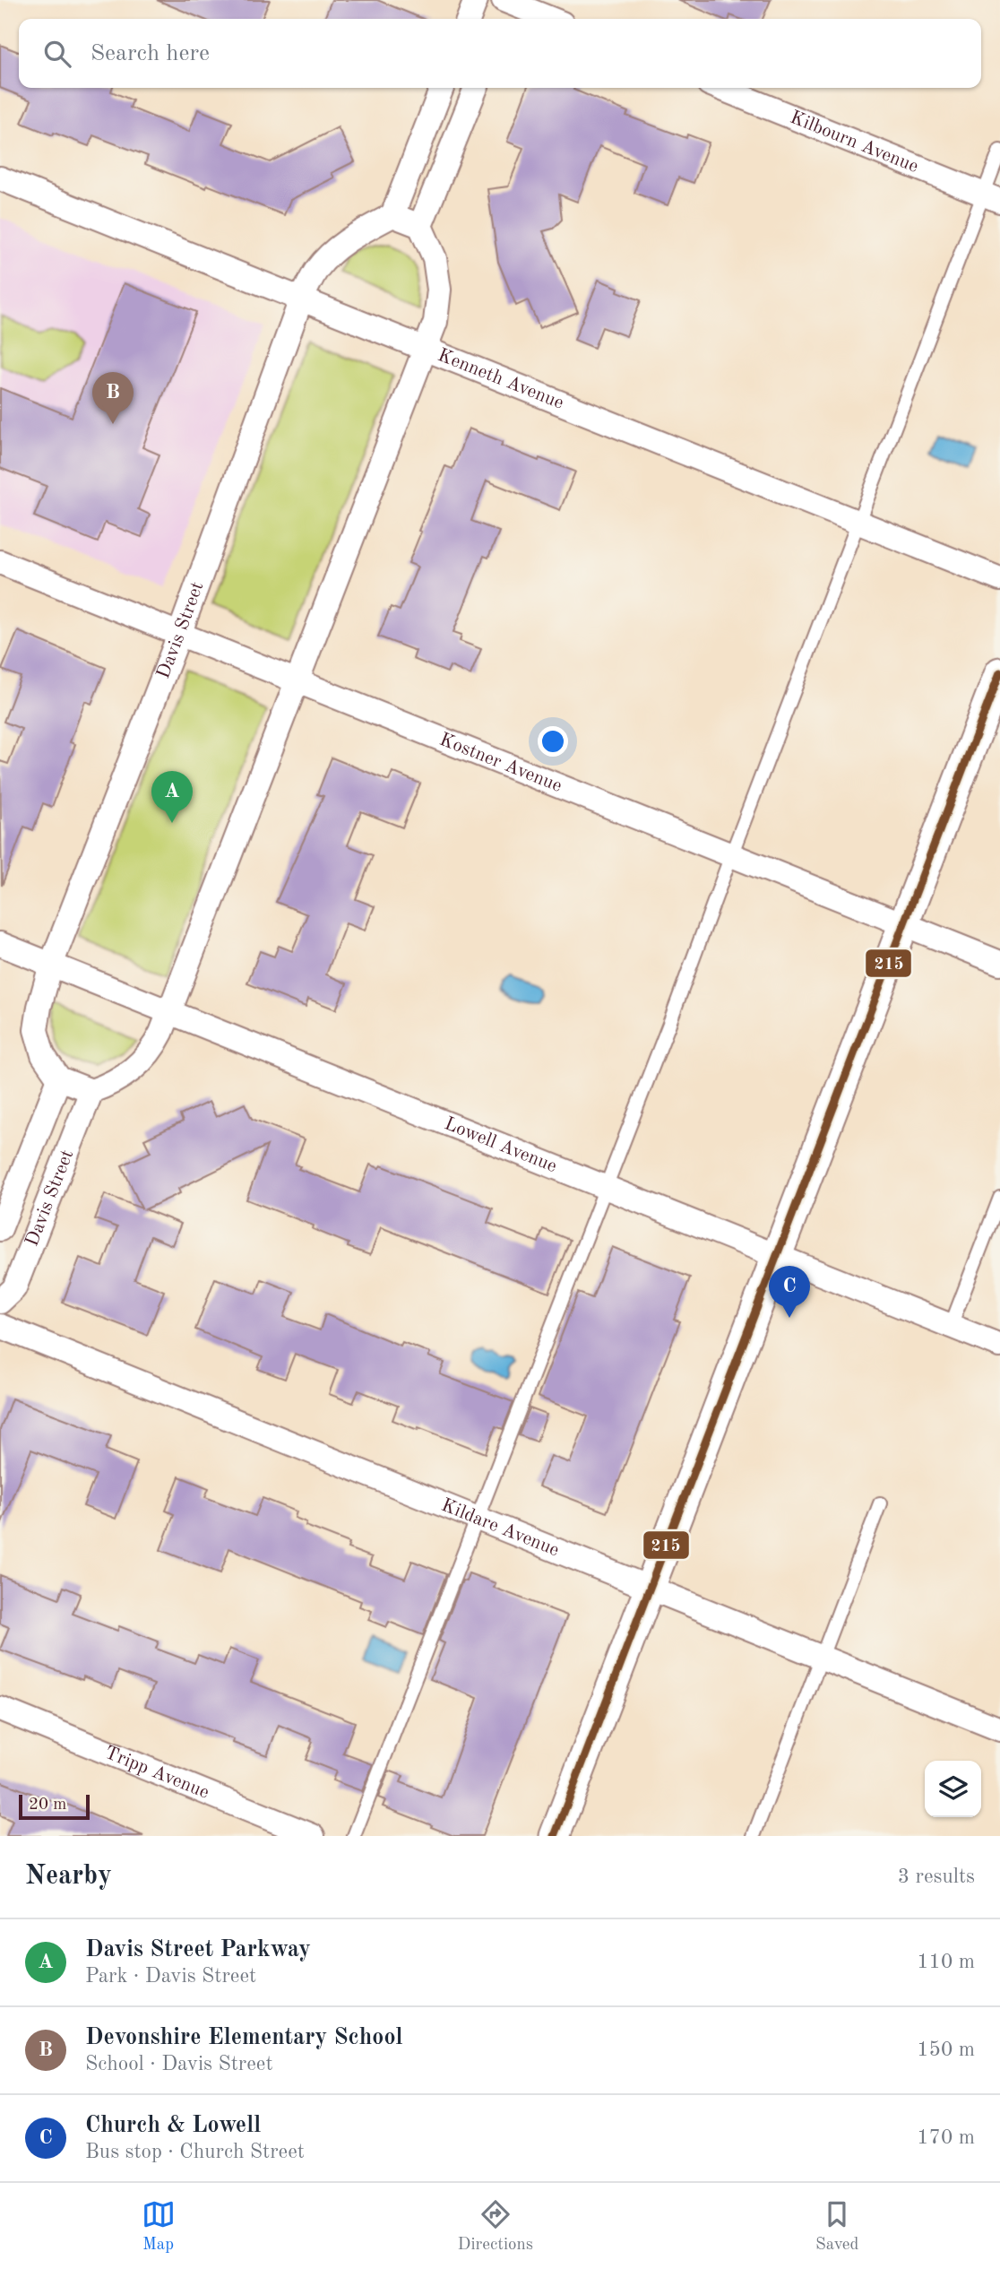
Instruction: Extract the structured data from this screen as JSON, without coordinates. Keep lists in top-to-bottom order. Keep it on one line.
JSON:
{"streets":{"street":["Kilbourn Avenue","Kenneth Avenue","Davis Street","Kostner Avenue","Lowell Avenue","Kildare Avenue","Tripp Avenue"]},"crossings":[["Kenneth Avenue","Davis Street"],["Davis Street","Kostner Avenue"],["Davis Street","Lowell Avenue"]],"lines":["transit line 215"],"scale_bar":"20 m","page":{"search":"Search here","pins":["B","A","C"],"scale":"20 m","heading":["Nearby","3 results"],"list":[{"mark":"A","name":"Davis Street Parkway","note":"Park · Davis Street","value":"110 m"},{"mark":"B","name":"Devonshire Elementary School","note":"School · Davis Street","value":"150 m"},{"mark":"C","name":"Church & Lowell","note":"Bus stop · Church Street","value":"170 m"}],"nav":["Map","Directions","Saved"]}}
